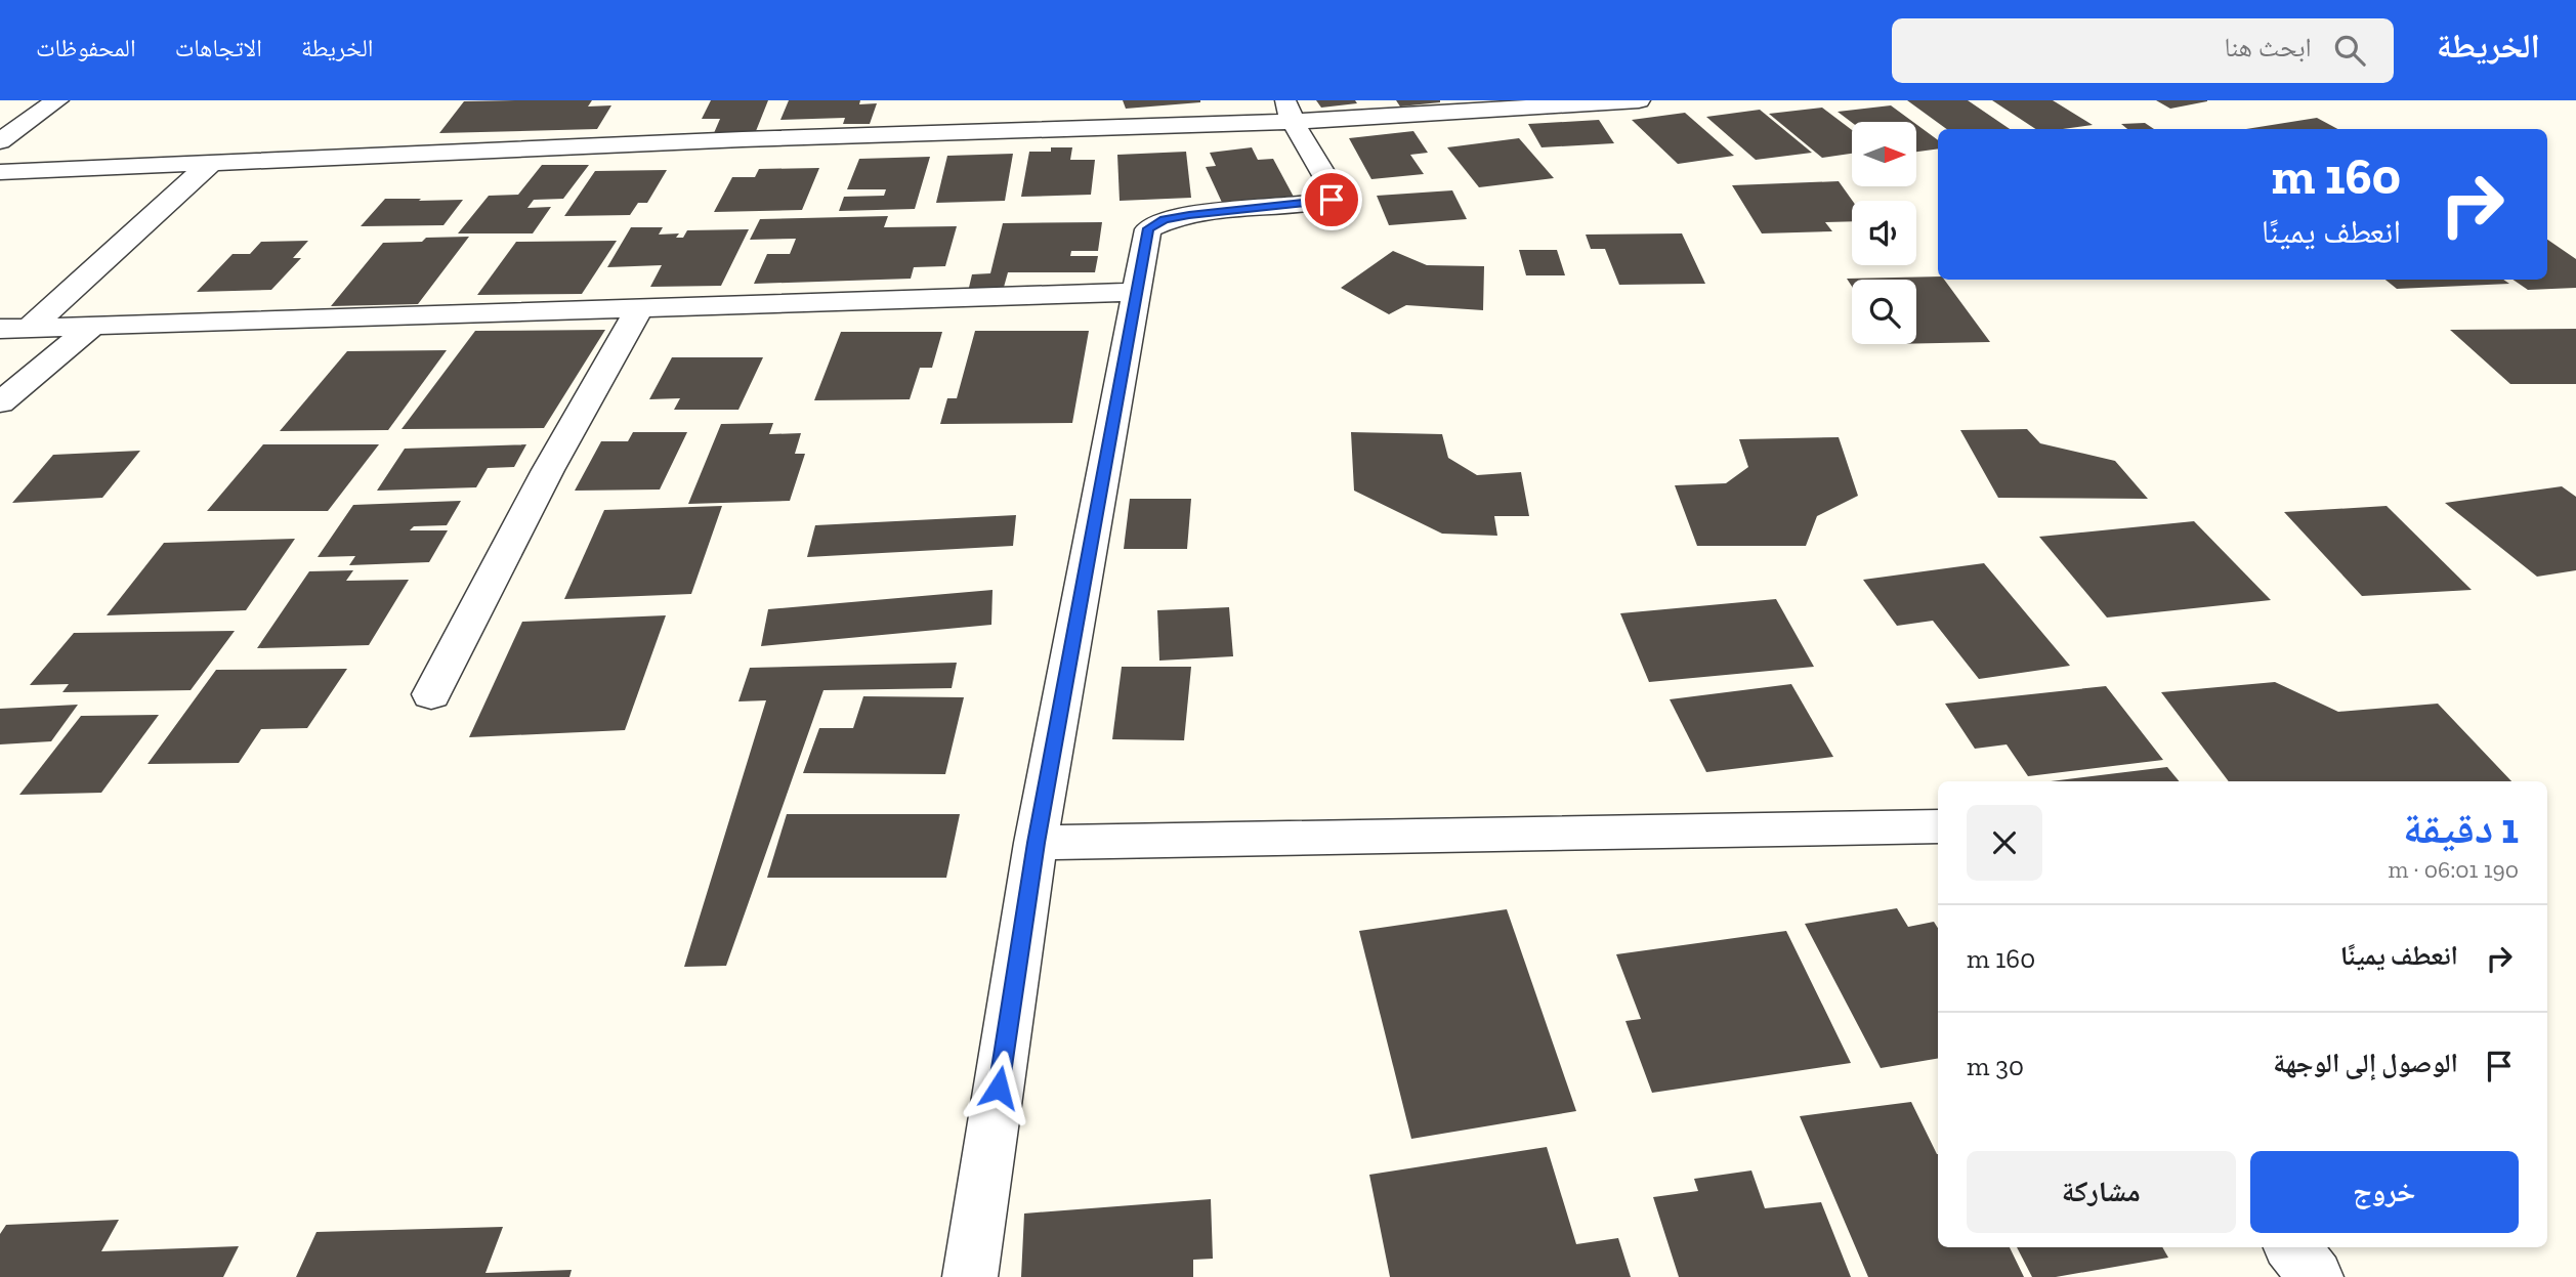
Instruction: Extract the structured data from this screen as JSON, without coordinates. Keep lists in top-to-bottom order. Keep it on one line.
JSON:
{"north":"right","page":{"header":"الخريطة","search":"ابحث هنا","nav":["الخريطة","الاتجاهات","المحفوظات"],"turn":["160 m","انعطف يمينًا"],"heading":["1 دقيقة","190 m · 06:01"],"list":[{"name":"انعطف يمينًا","value":"160 m"},{"name":"الوصول إلى الوجهة","value":"30 m"}],"buttons":["خروج","مشاركة"]}}
